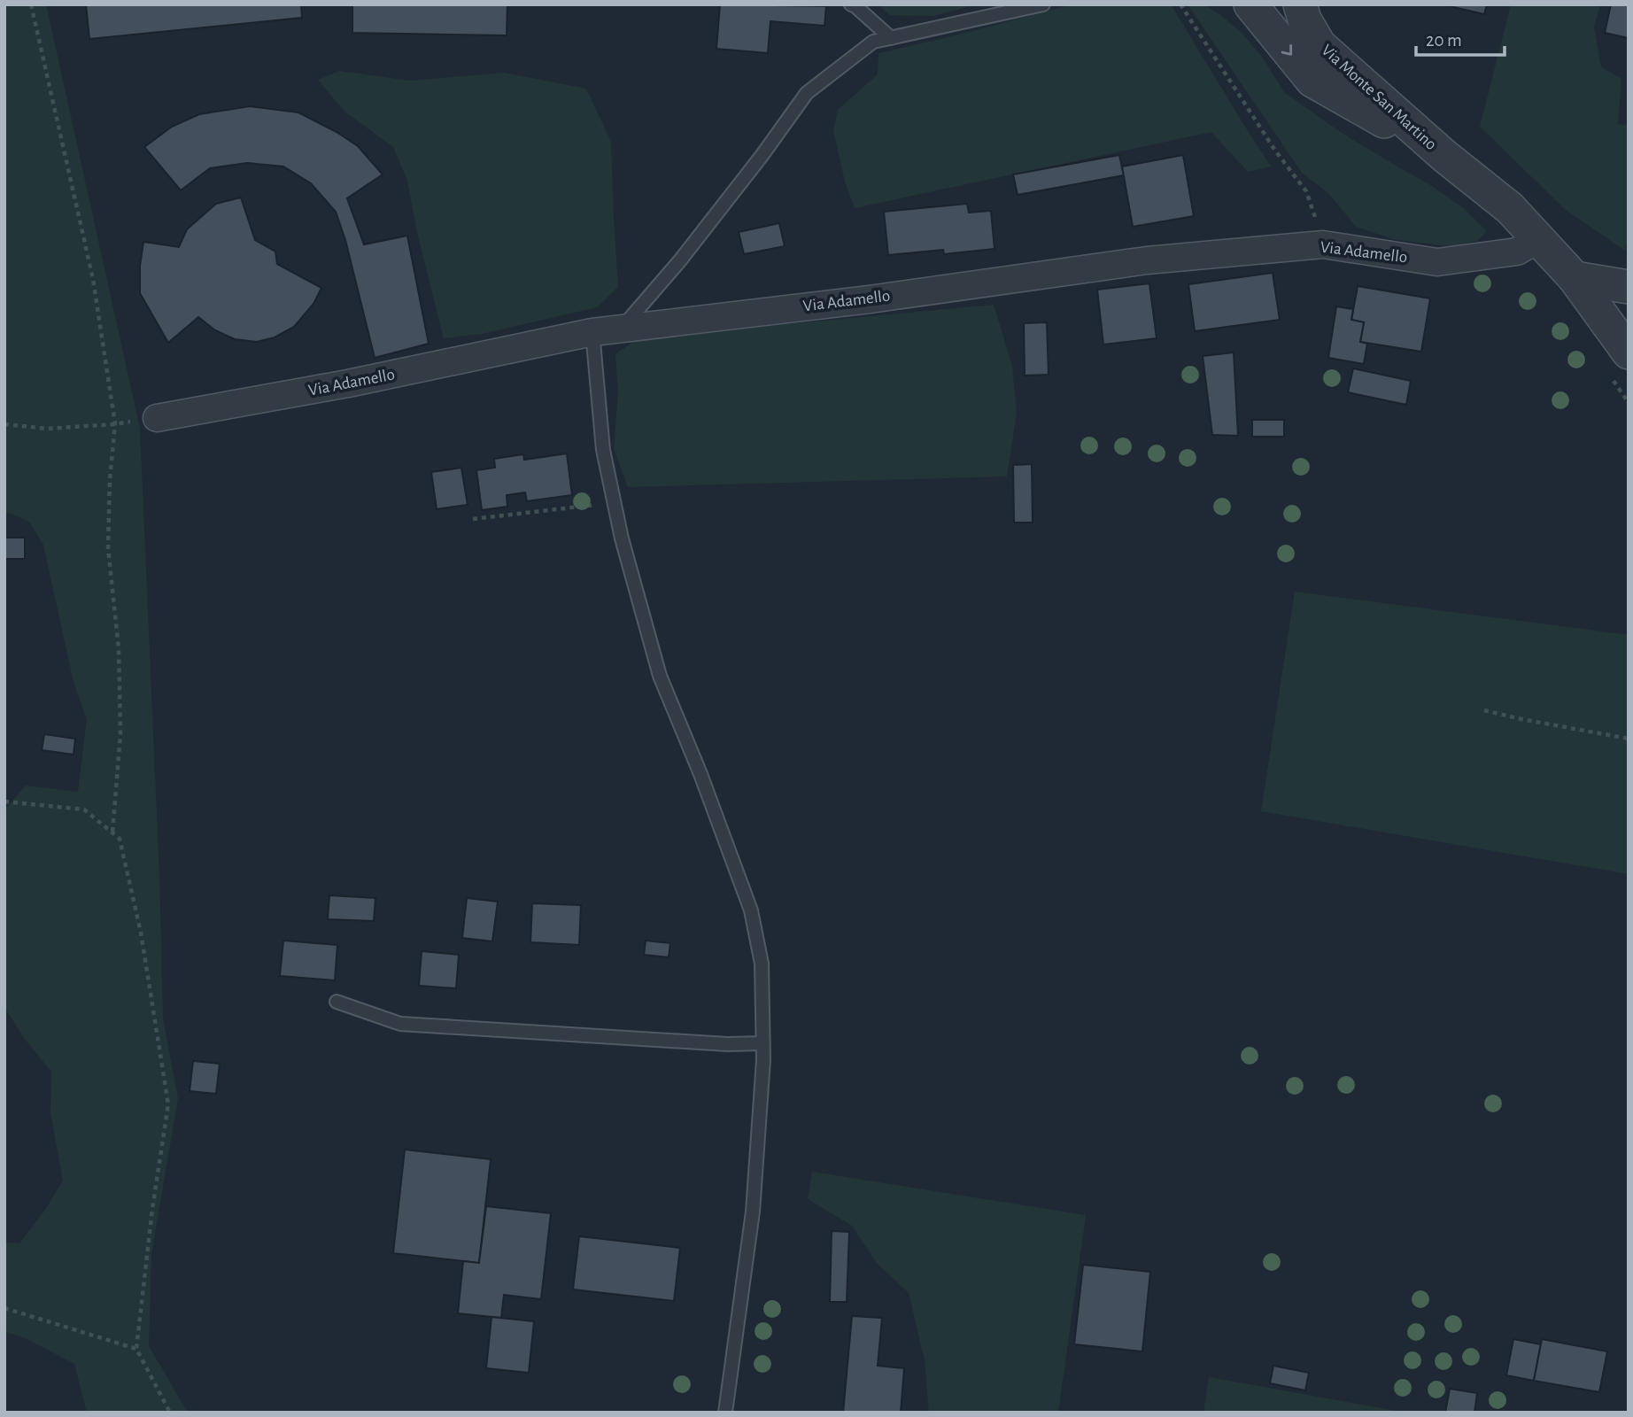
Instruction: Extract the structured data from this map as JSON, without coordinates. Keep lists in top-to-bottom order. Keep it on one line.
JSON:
{"streets":{"street":["Via Monte San Martino","Via Adamello"]},"crossings":[["Via Monte San Martino","Via Adamello"]],"scale_bar":"20 m"}
